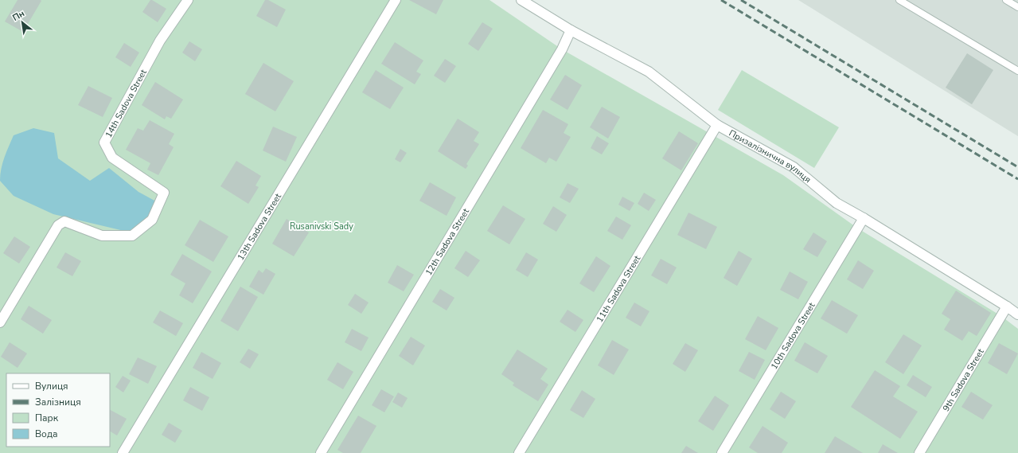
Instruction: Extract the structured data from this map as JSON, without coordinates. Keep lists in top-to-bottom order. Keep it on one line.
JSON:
{"streets":{"street":["14th Sadova Street","Призалізнична вулиця","13th Sadova Street","12th Sadova Street","11th Sadova Street","10th Sadova Street","9th Sadova Street"]},"crossings":[["Призалізнична вулиця","12th Sadova Street"],["Призалізнична вулиця","11th Sadova Street"],["Призалізнична вулиця","10th Sadova Street"],["Призалізнична вулиця","9th Sadova Street"]],"parks":["Rusanivski Sady"],"legend":["Вулиця","Залізниця","Парк","Вода"],"north":"top left"}
